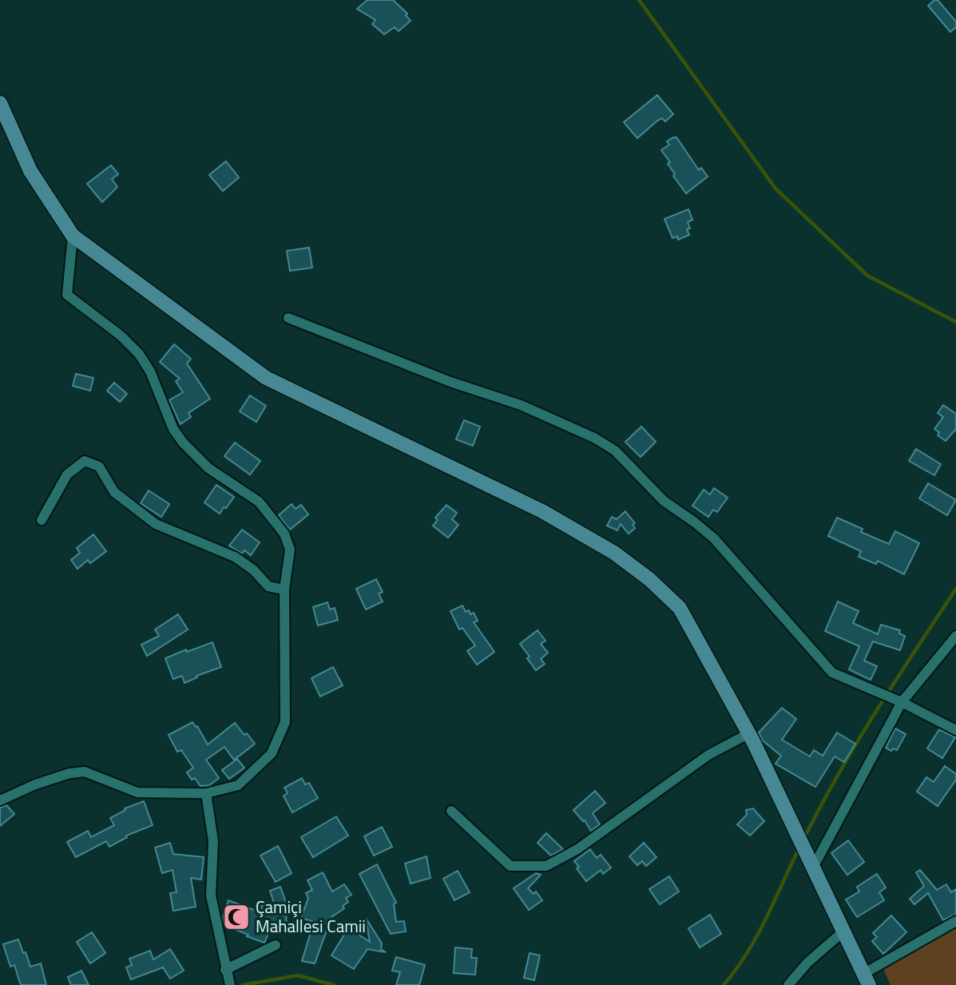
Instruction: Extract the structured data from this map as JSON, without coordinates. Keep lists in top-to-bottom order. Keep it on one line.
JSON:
{"places":{"mosque":["Çamiçi Mahallesi Camii"]}}
